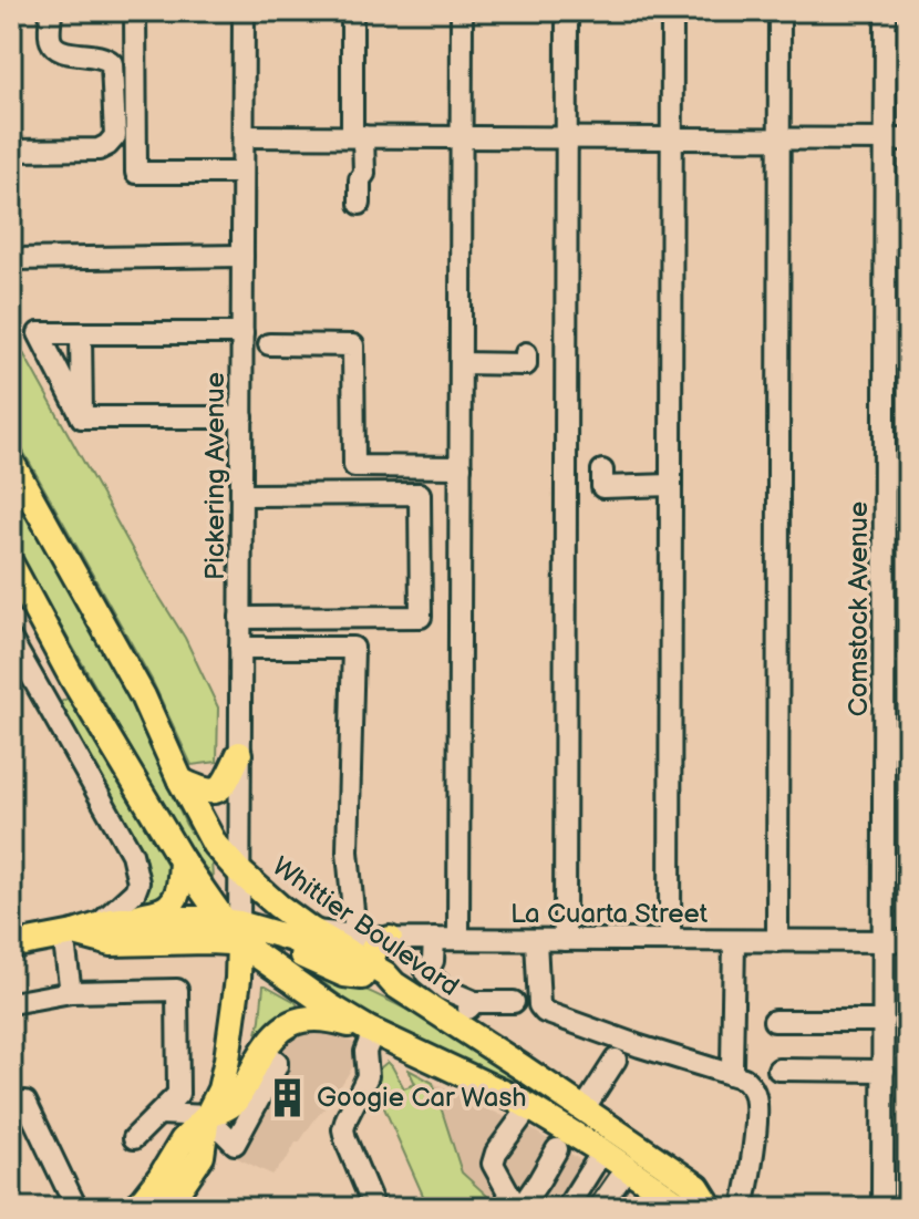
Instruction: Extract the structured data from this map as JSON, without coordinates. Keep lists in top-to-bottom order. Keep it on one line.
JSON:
{"streets":{"main road":["Whittier Boulevard"],"street":["Pickering Avenue","Comstock Avenue","La Cuarta Street"]},"crossings":[["Pickering Avenue","Whittier Boulevard"],["Comstock Avenue","La Cuarta Street"],["La Cuarta Street","Whittier Boulevard"]],"places":{"building":["Googie Car Wash"]}}
